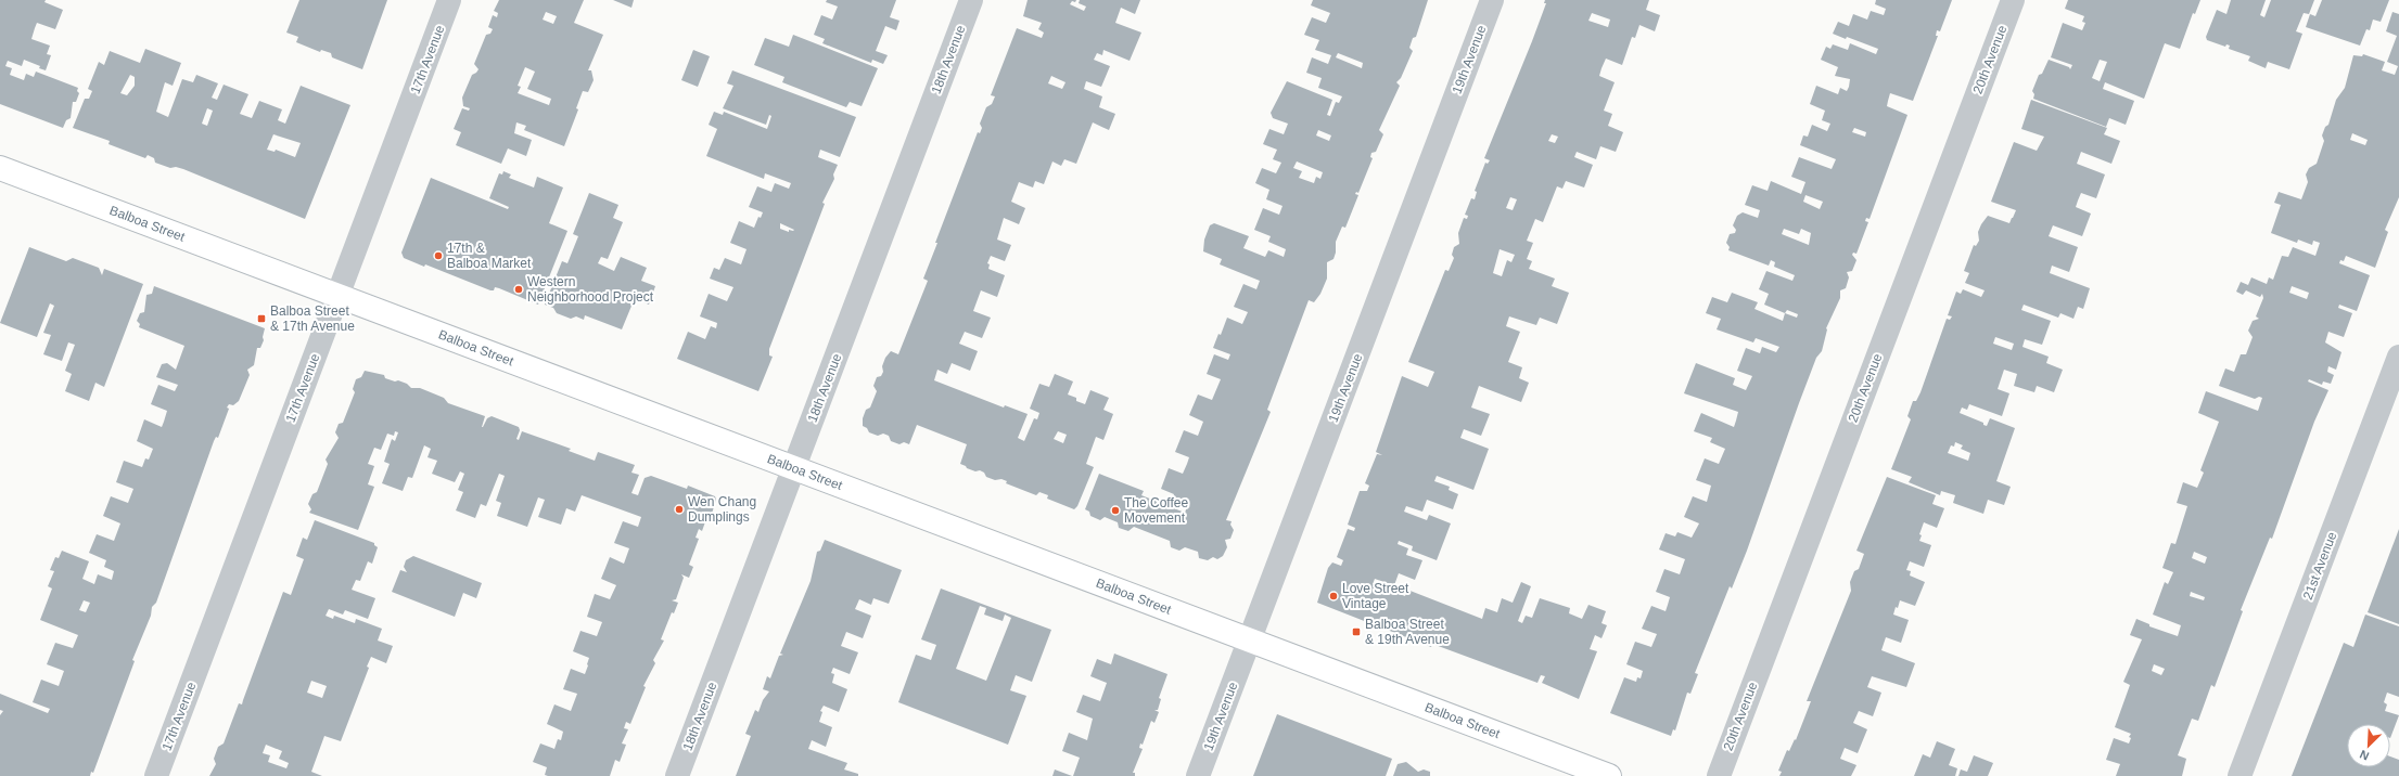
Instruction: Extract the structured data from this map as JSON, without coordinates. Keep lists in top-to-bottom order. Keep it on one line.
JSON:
{"streets":{"street":["17th Avenue","18th Avenue","19th Avenue","20th Avenue","Balboa Street","21st Avenue"]},"crossings":[["17th Avenue","Balboa Street"],["18th Avenue","Balboa Street"],["19th Avenue","Balboa Street"]],"places":{"other":["17th & Balboa Market","Western Neighborhood Project","Wen Chang Dumplings","The Coffee Movement","Love Street Vintage"],"transit":["Balboa Street & 17th Avenue","Balboa Street & 19th Avenue"]},"north":"bottom left"}
